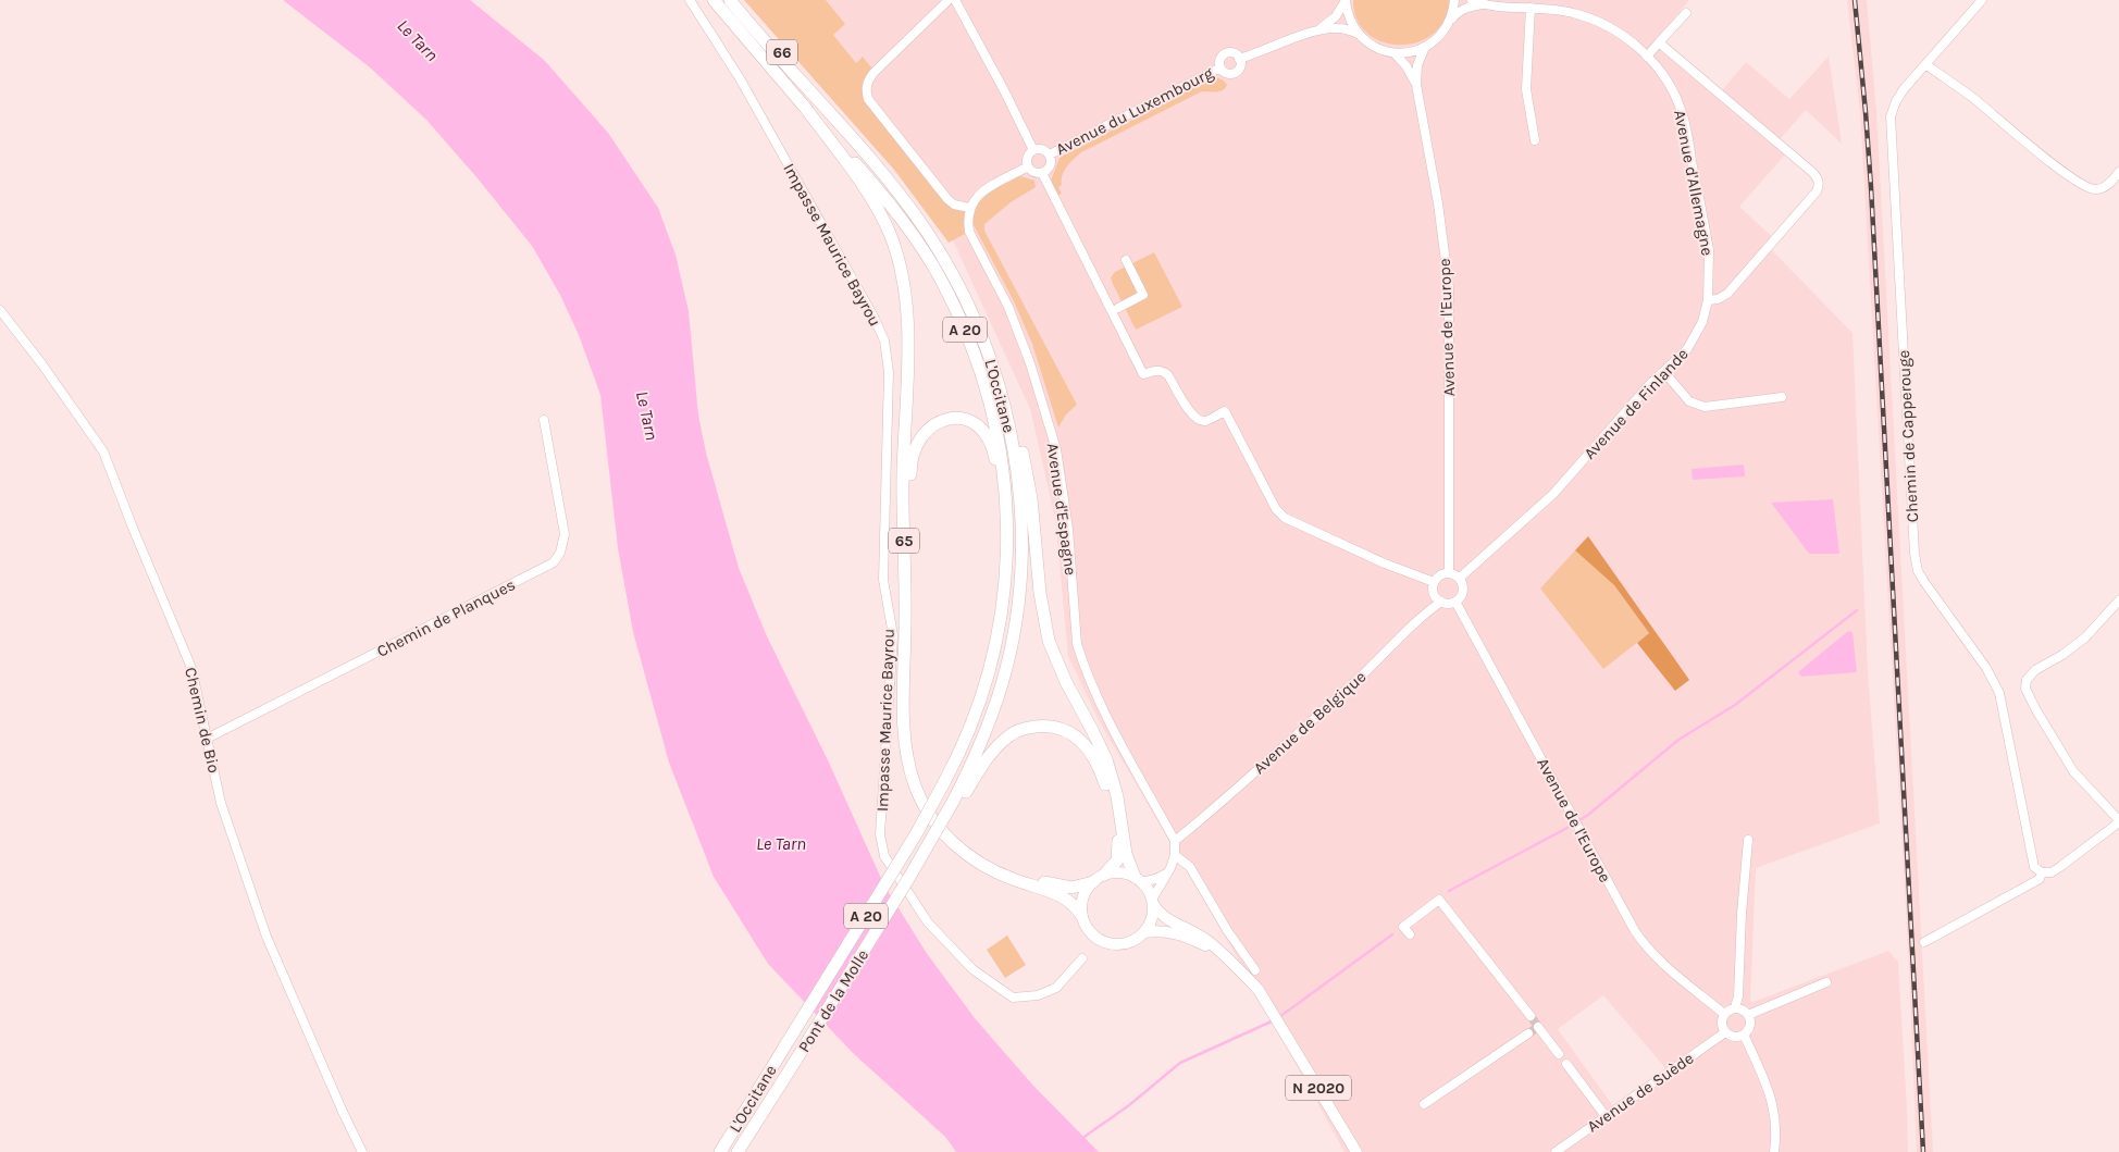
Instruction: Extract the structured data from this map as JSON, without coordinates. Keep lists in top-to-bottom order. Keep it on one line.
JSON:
{"streets":{"highway":["66","A 20","L'Occitane","65","Pont de la Molle"],"main road":["N 2020"],"street":["Avenue du Luxembourg","Avenue d'Allemagne","Impasse Maurice Bayrou","Avenue de l'Europe","Avenue de Finlande","Chemin de Capperouge","Avenue d'Espagne","Chemin de Planques","Chemin de Bio","Avenue de Belgique","Avenue de Suède"]},"crossings":[["66","L'Occitane"],["Avenue d'Allemagne","Avenue de Finlande"],["Avenue de l'Europe","Avenue de Finlande"],["Avenue de l'Europe","Avenue de Belgique"],["Avenue de l'Europe","Avenue de Suède"],["L'Occitane","65"],["L'Occitane","Pont de la Molle"],["Avenue de Finlande","Avenue de Belgique"],["Avenue d'Espagne","65"],["Avenue d'Espagne","Avenue de Belgique"],["Avenue d'Espagne","N 2020"],["65","N 2020"],["Chemin de Planques","Chemin de Bio"]],"water":["Le Tarn"]}
